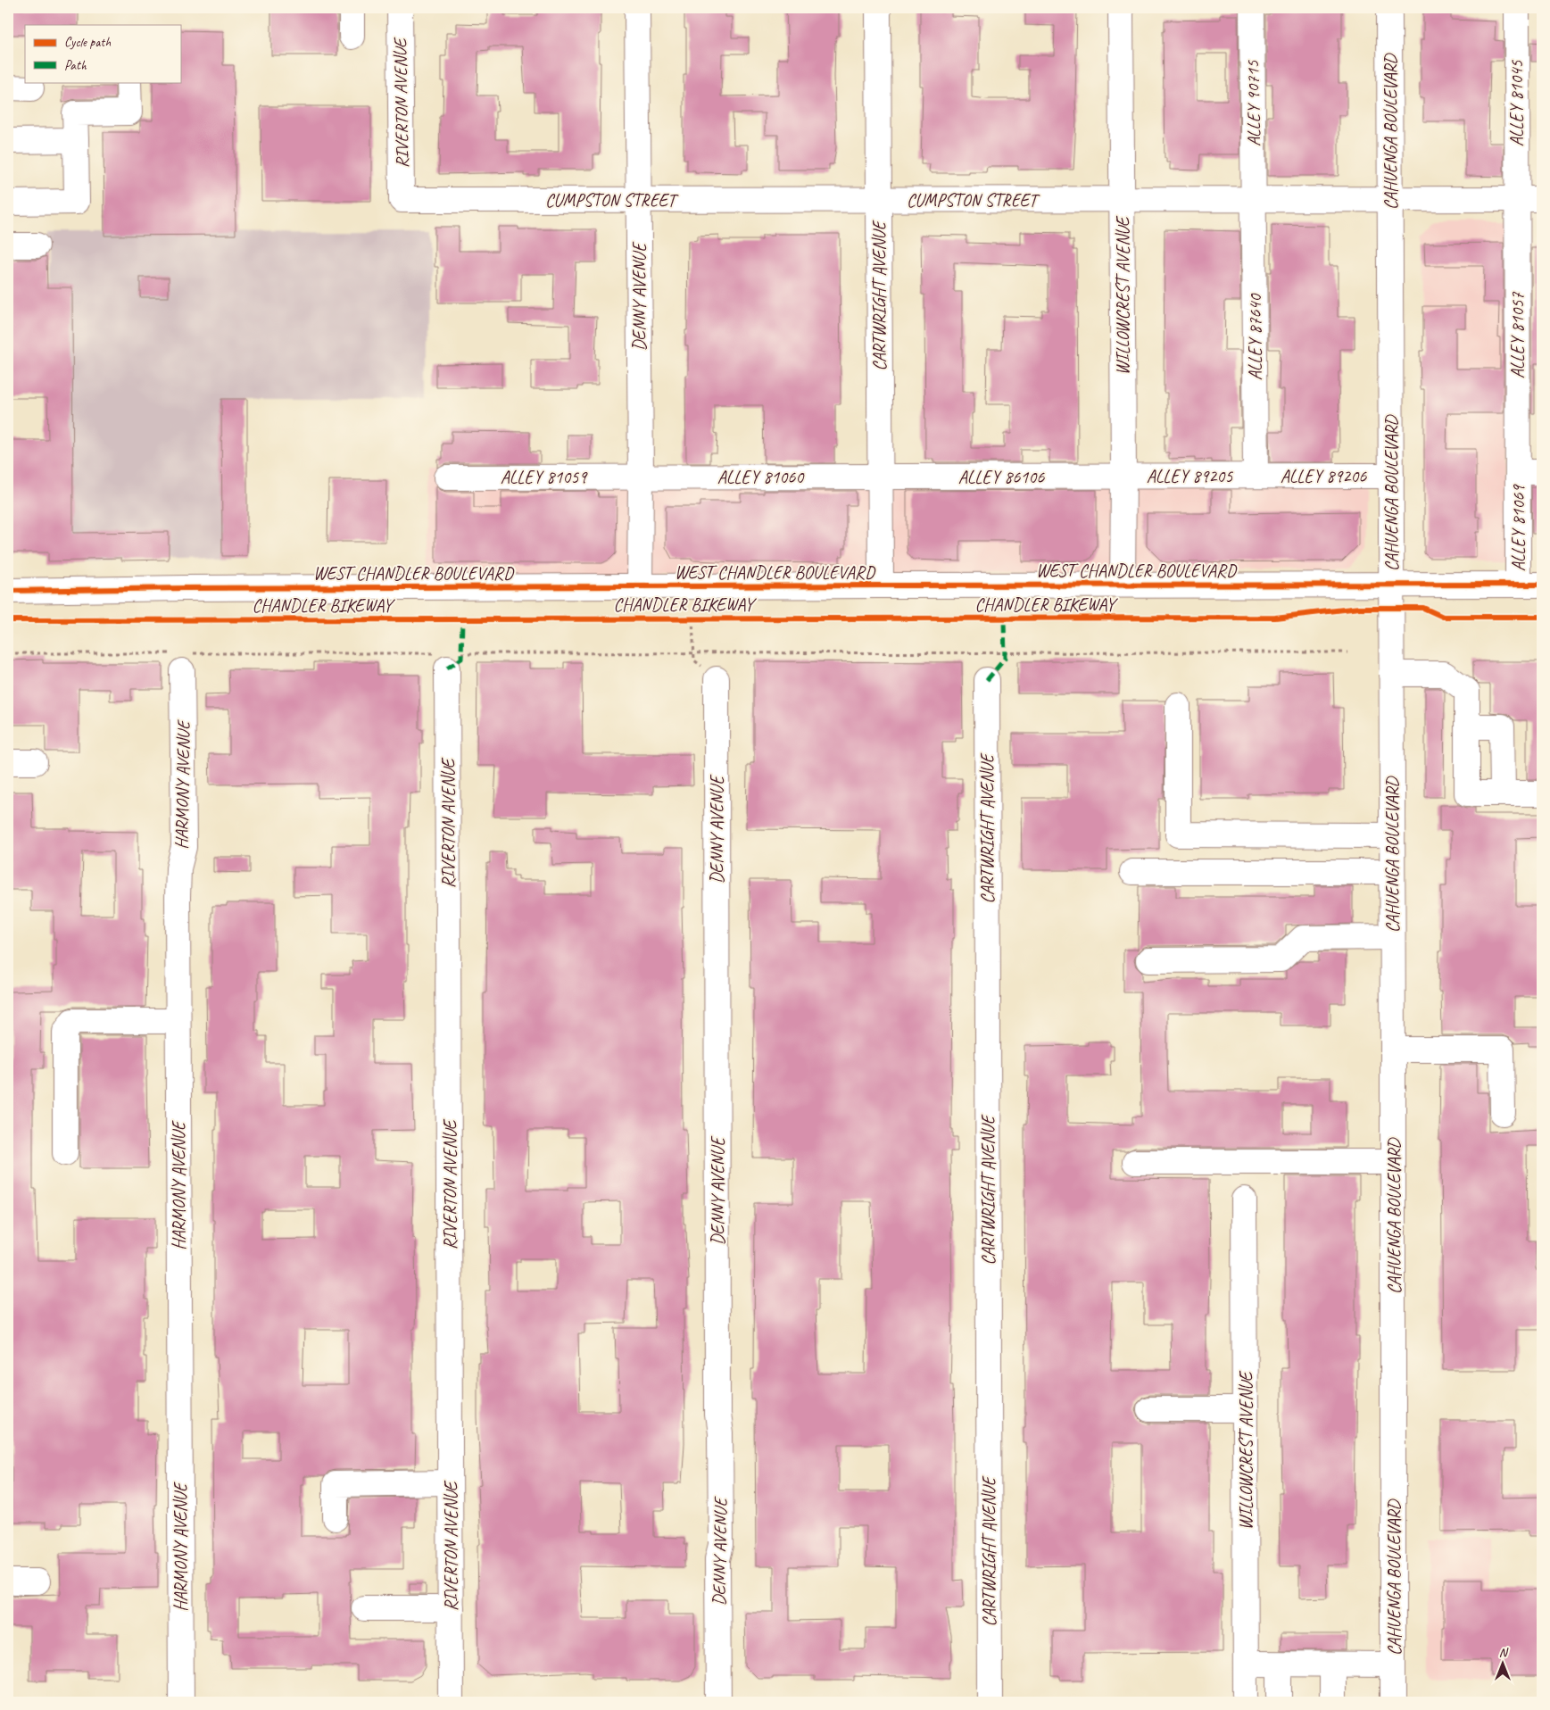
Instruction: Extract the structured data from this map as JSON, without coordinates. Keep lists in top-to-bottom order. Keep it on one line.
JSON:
{"streets":{"street":["RIVERTON AVENUE","ALLEY 90715","ALLEY 81045","CAHUENGA BOULEVARD","CUMPSTON STREET","CARTWRIGHT AVENUE","WILLOWCREST AVENUE","DENNY AVENUE","ALLEY 81057","ALLEY 87640","ALLEY 89205","ALLEY 89206","ALLEY 81059","ALLEY 81060","ALLEY 86106","ALLEY 81069","WEST CHANDLER BOULEVARD","HARMONY AVENUE"],"cycle path":["CHANDLER BIKEWAY"]},"crossings":[["RIVERTON AVENUE","CUMPSTON STREET"],["ALLEY 90715","CUMPSTON STREET"],["ALLEY 90715","ALLEY 87640"],["ALLEY 81045","CUMPSTON STREET"],["ALLEY 81045","ALLEY 81057"],["CAHUENGA BOULEVARD","CUMPSTON STREET"],["CAHUENGA BOULEVARD","ALLEY 89206"],["CAHUENGA BOULEVARD","WEST CHANDLER BOULEVARD"],["CUMPSTON STREET","CARTWRIGHT AVENUE"],["CUMPSTON STREET","WILLOWCREST AVENUE"],["CUMPSTON STREET","DENNY AVENUE"],["CUMPSTON STREET","ALLEY 81057"],["CUMPSTON STREET","ALLEY 87640"],["CARTWRIGHT AVENUE","ALLEY 81060"],["CARTWRIGHT AVENUE","ALLEY 86106"],["CARTWRIGHT AVENUE","WEST CHANDLER BOULEVARD"],["WILLOWCREST AVENUE","ALLEY 89205"],["WILLOWCREST AVENUE","ALLEY 86106"],["WILLOWCREST AVENUE","WEST CHANDLER BOULEVARD"],["DENNY AVENUE","ALLEY 81059"],["DENNY AVENUE","ALLEY 81060"],["DENNY AVENUE","WEST CHANDLER BOULEVARD"],["ALLEY 81057","ALLEY 81069"],["ALLEY 87640","ALLEY 89205"],["ALLEY 87640","ALLEY 89206"],["ALLEY 89205","ALLEY 89206"],["ALLEY 89205","ALLEY 86106"],["ALLEY 81059","ALLEY 81060"],["ALLEY 81060","ALLEY 86106"],["ALLEY 81069","WEST CHANDLER BOULEVARD"]],"legend":["Cycle path","Path"],"north":"top"}
